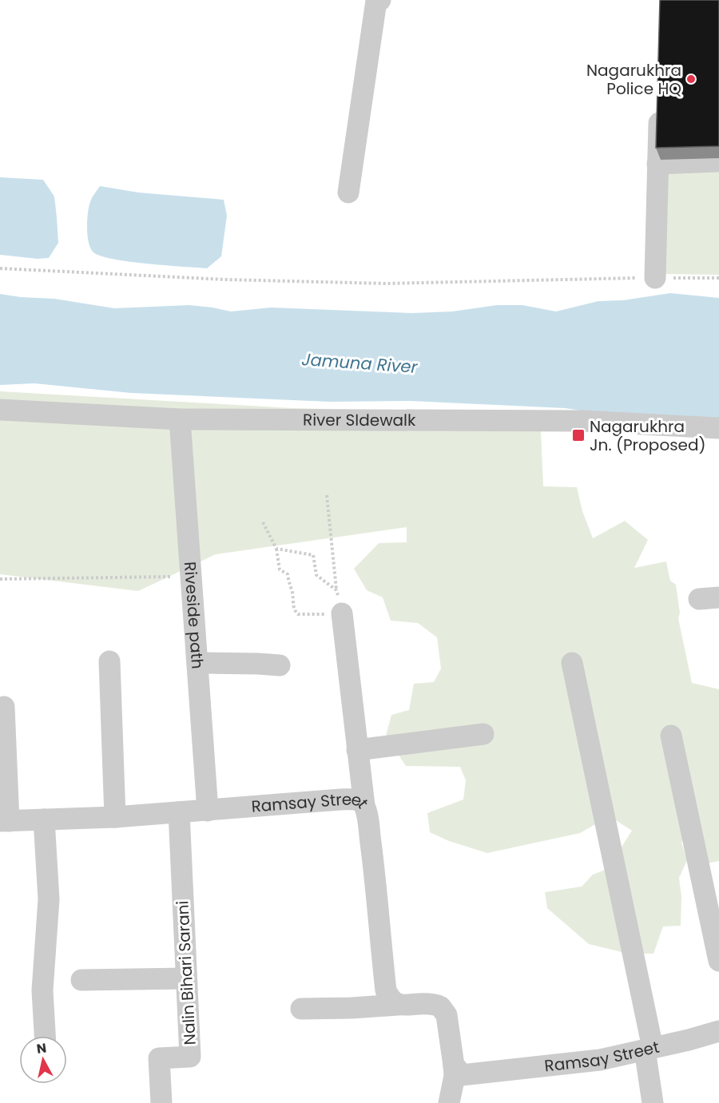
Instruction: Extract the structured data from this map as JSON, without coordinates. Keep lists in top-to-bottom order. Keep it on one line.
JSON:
{"streets":{"street":["River SIdewalk","Riveside path","Ramsay Street","Nalin Bihari Sarani"]},"crossings":[["River SIdewalk","Riveside path"],["Riveside path","Ramsay Street"],["Ramsay Street","Nalin Bihari Sarani"]],"water":["Jamuna River"],"places":{"other":["Nagarukhra Police HQ"],"transit":["Nagarukhra Jn. (Proposed)"]},"north":"top"}
